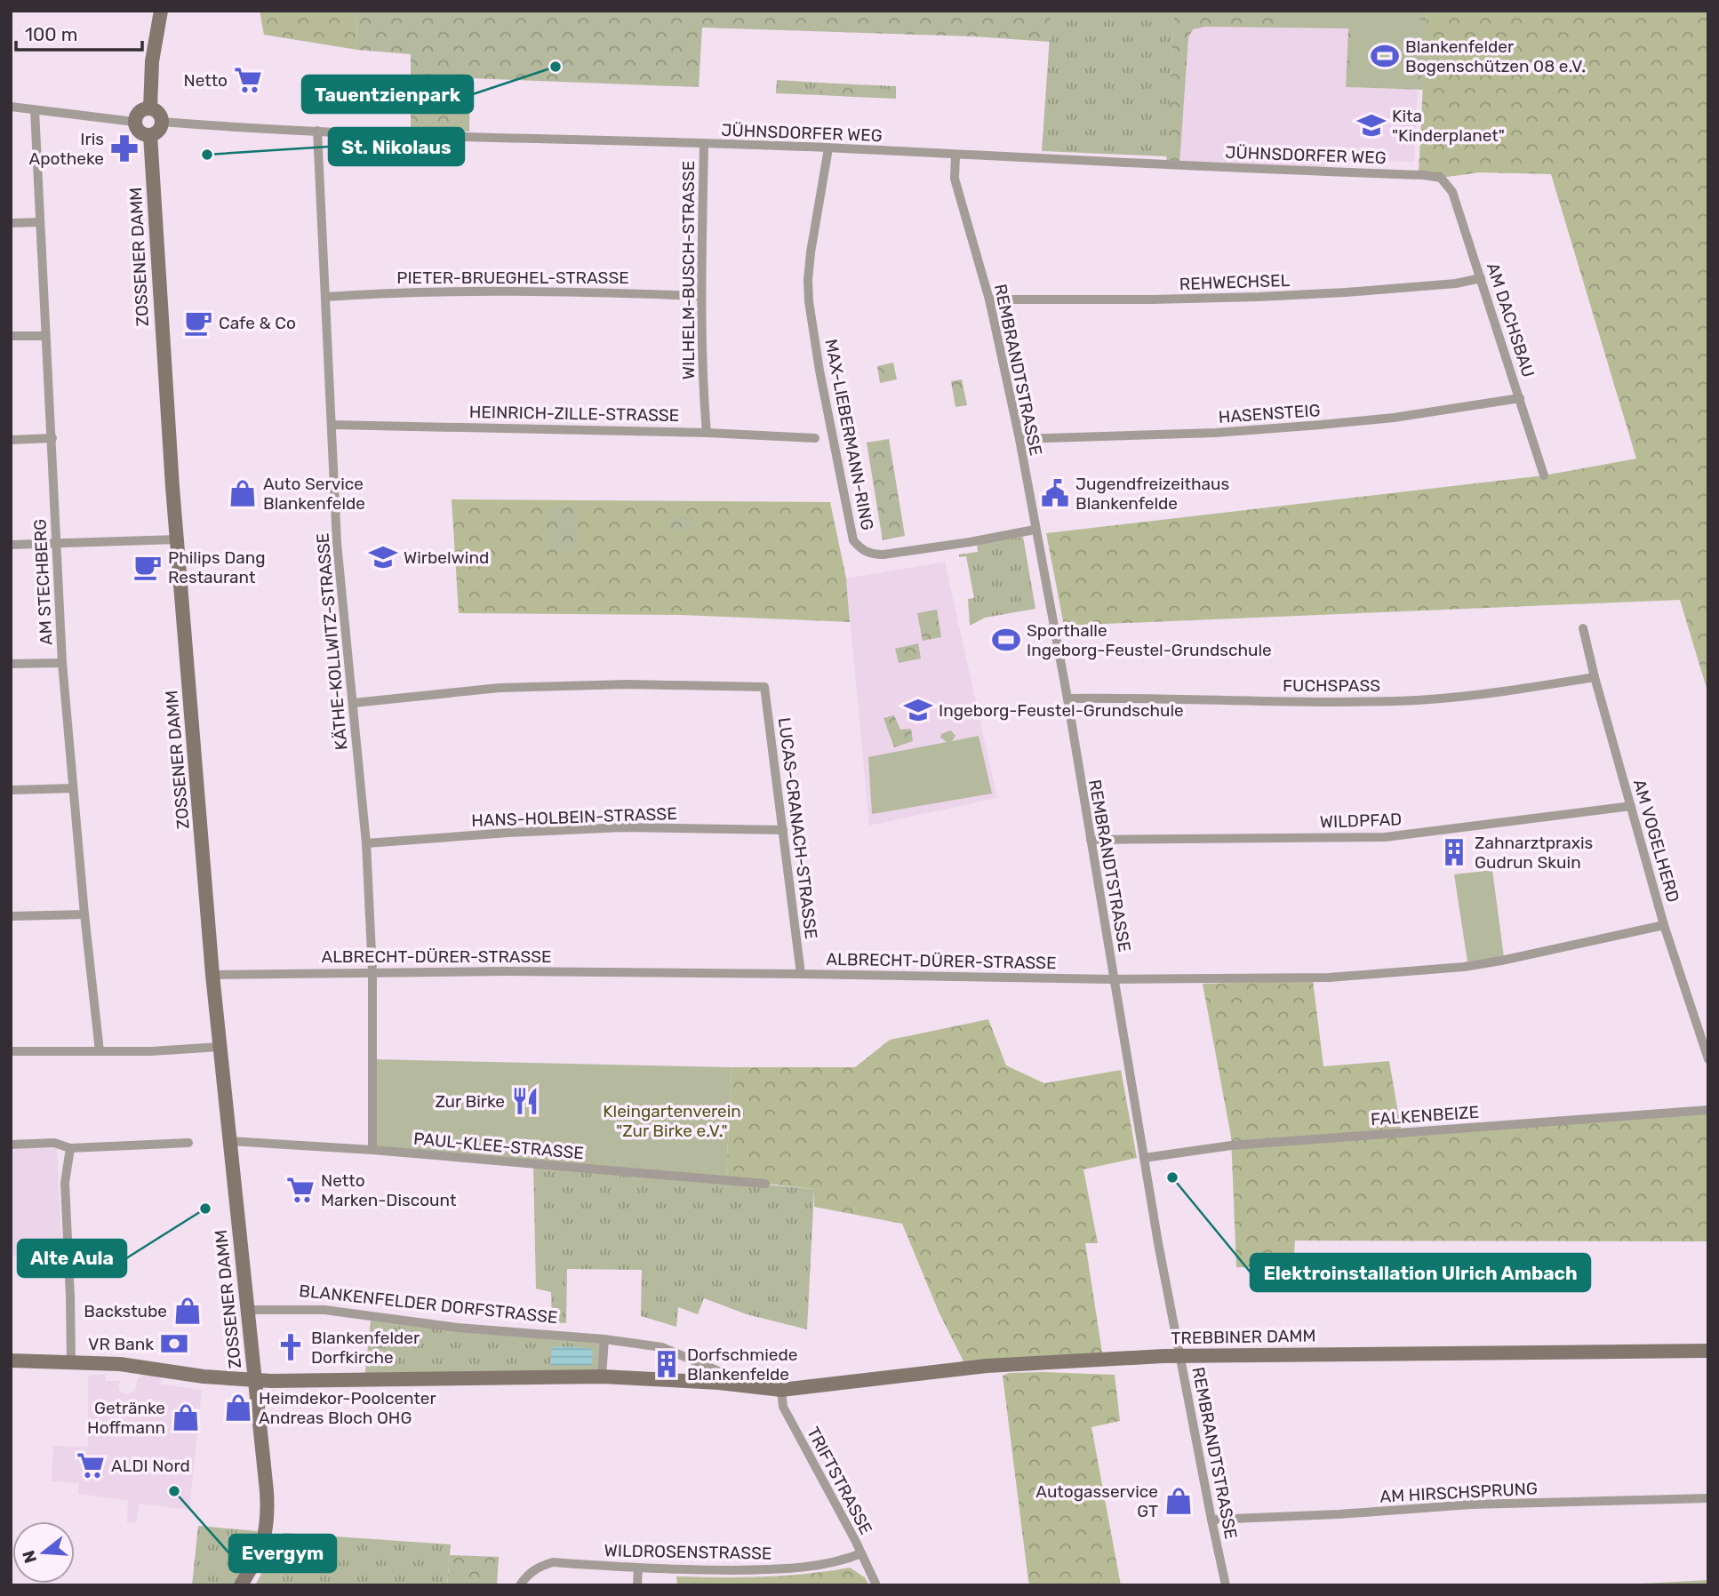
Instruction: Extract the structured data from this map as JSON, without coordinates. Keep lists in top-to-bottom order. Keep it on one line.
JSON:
{"streets":{"main road":["ZOSSENER DAMM","BLANKENFELDER DORFSTRASSE","TREBBINER DAMM"],"street":["JÜHNSDORFER WEG","WILHELM-BUSCH-STRASSE","PIETER-BRUEGHEL-STRASSE","REHWECHSEL","AM DACHSBAU","REMBRANDTSTRASSE","HEINRICH-ZILLE-STRASSE","HASENSTEIG","MAX-LIEBERMANN-RING","AM STECHBERG","KÄTHE-KOLLWITZ-STRASSE","FUCHSPASS","HANS-HOLBEIN-STRASSE","WILDPFAD","LUCAS-CRANACH-STRASSE","AM VOGELHERD","ALBRECHT-DÜRER-STRASSE","FALKENBEIZE","PAUL-KLEE-STRASSE","TRIFTSTRASSE","AM HIRSCHSPRUNG","WILDROSENSTRASSE"]},"crossings":[["JÜHNSDORFER WEG","ZOSSENER DAMM"],["JÜHNSDORFER WEG","WILHELM-BUSCH-STRASSE"],["JÜHNSDORFER WEG","AM DACHSBAU"],["JÜHNSDORFER WEG","REMBRANDTSTRASSE"],["JÜHNSDORFER WEG","MAX-LIEBERMANN-RING"],["JÜHNSDORFER WEG","KÄTHE-KOLLWITZ-STRASSE"],["ZOSSENER DAMM","ALBRECHT-DÜRER-STRASSE"],["ZOSSENER DAMM","PAUL-KLEE-STRASSE"],["ZOSSENER DAMM","BLANKENFELDER DORFSTRASSE"],["WILHELM-BUSCH-STRASSE","PIETER-BRUEGHEL-STRASSE"],["WILHELM-BUSCH-STRASSE","HEINRICH-ZILLE-STRASSE"],["PIETER-BRUEGHEL-STRASSE","KÄTHE-KOLLWITZ-STRASSE"],["REHWECHSEL","AM DACHSBAU"],["REHWECHSEL","REMBRANDTSTRASSE"],["AM DACHSBAU","HASENSTEIG"],["REMBRANDTSTRASSE","HASENSTEIG"],["REMBRANDTSTRASSE","MAX-LIEBERMANN-RING"],["REMBRANDTSTRASSE","FUCHSPASS"],["REMBRANDTSTRASSE","WILDPFAD"],["REMBRANDTSTRASSE","ALBRECHT-DÜRER-STRASSE"],["REMBRANDTSTRASSE","FALKENBEIZE"],["REMBRANDTSTRASSE","TREBBINER DAMM"],["REMBRANDTSTRASSE","AM HIRSCHSPRUNG"],["HEINRICH-ZILLE-STRASSE","KÄTHE-KOLLWITZ-STRASSE"],["KÄTHE-KOLLWITZ-STRASSE","HANS-HOLBEIN-STRASSE"],["KÄTHE-KOLLWITZ-STRASSE","LUCAS-CRANACH-STRASSE"],["KÄTHE-KOLLWITZ-STRASSE","ALBRECHT-DÜRER-STRASSE"],["KÄTHE-KOLLWITZ-STRASSE","PAUL-KLEE-STRASSE"],["FUCHSPASS","AM VOGELHERD"],["HANS-HOLBEIN-STRASSE","LUCAS-CRANACH-STRASSE"],["WILDPFAD","AM VOGELHERD"],["LUCAS-CRANACH-STRASSE","ALBRECHT-DÜRER-STRASSE"],["AM VOGELHERD","ALBRECHT-DÜRER-STRASSE"],["BLANKENFELDER DORFSTRASSE","TREBBINER DAMM"],["BLANKENFELDER DORFSTRASSE","TRIFTSTRASSE"],["TREBBINER DAMM","TRIFTSTRASSE"],["TRIFTSTRASSE","WILDROSENSTRASSE"]],"parks":["Kleingartenverein \"Zur Birke e.V.\""],"places":{"sports":["Blankenfelder Bogenschützen 08 e.V.","Sporthalle Ingeborg-Feustel-Grundschule"],"other":["Tauentzienpark","St. Nikolaus","Elektroinstallation Ulrich Ambach","Alte Aula","Evergym"],"supermarket":["Netto","Netto Marken-Discount","ALDI Nord"],"school or university":["Kita \"Kinderplanet\"","Wirbelwind","Ingeborg-Feustel-Grundschule"],"pharmacy":["Iris Apotheke"],"cafe":["Cafe & Co","Philips Dang Restaurant"],"shop":["Auto Service Blankenfelde","Backstube","Heimdekor-Poolcenter Andreas Bloch OHG","Getränke Hoffmann","Autogasservice GT"],"public building":["Jugendfreizeithaus Blankenfelde"],"building":["Zahnarztpraxis Gudrun Skuin","Dorfschmiede Blankenfelde"],"restaurant":["Zur Birke"],"bank":["VR Bank"],"church":["Blankenfelder Dorfkirche"]},"scale_bar":"100 m","north":"left"}
